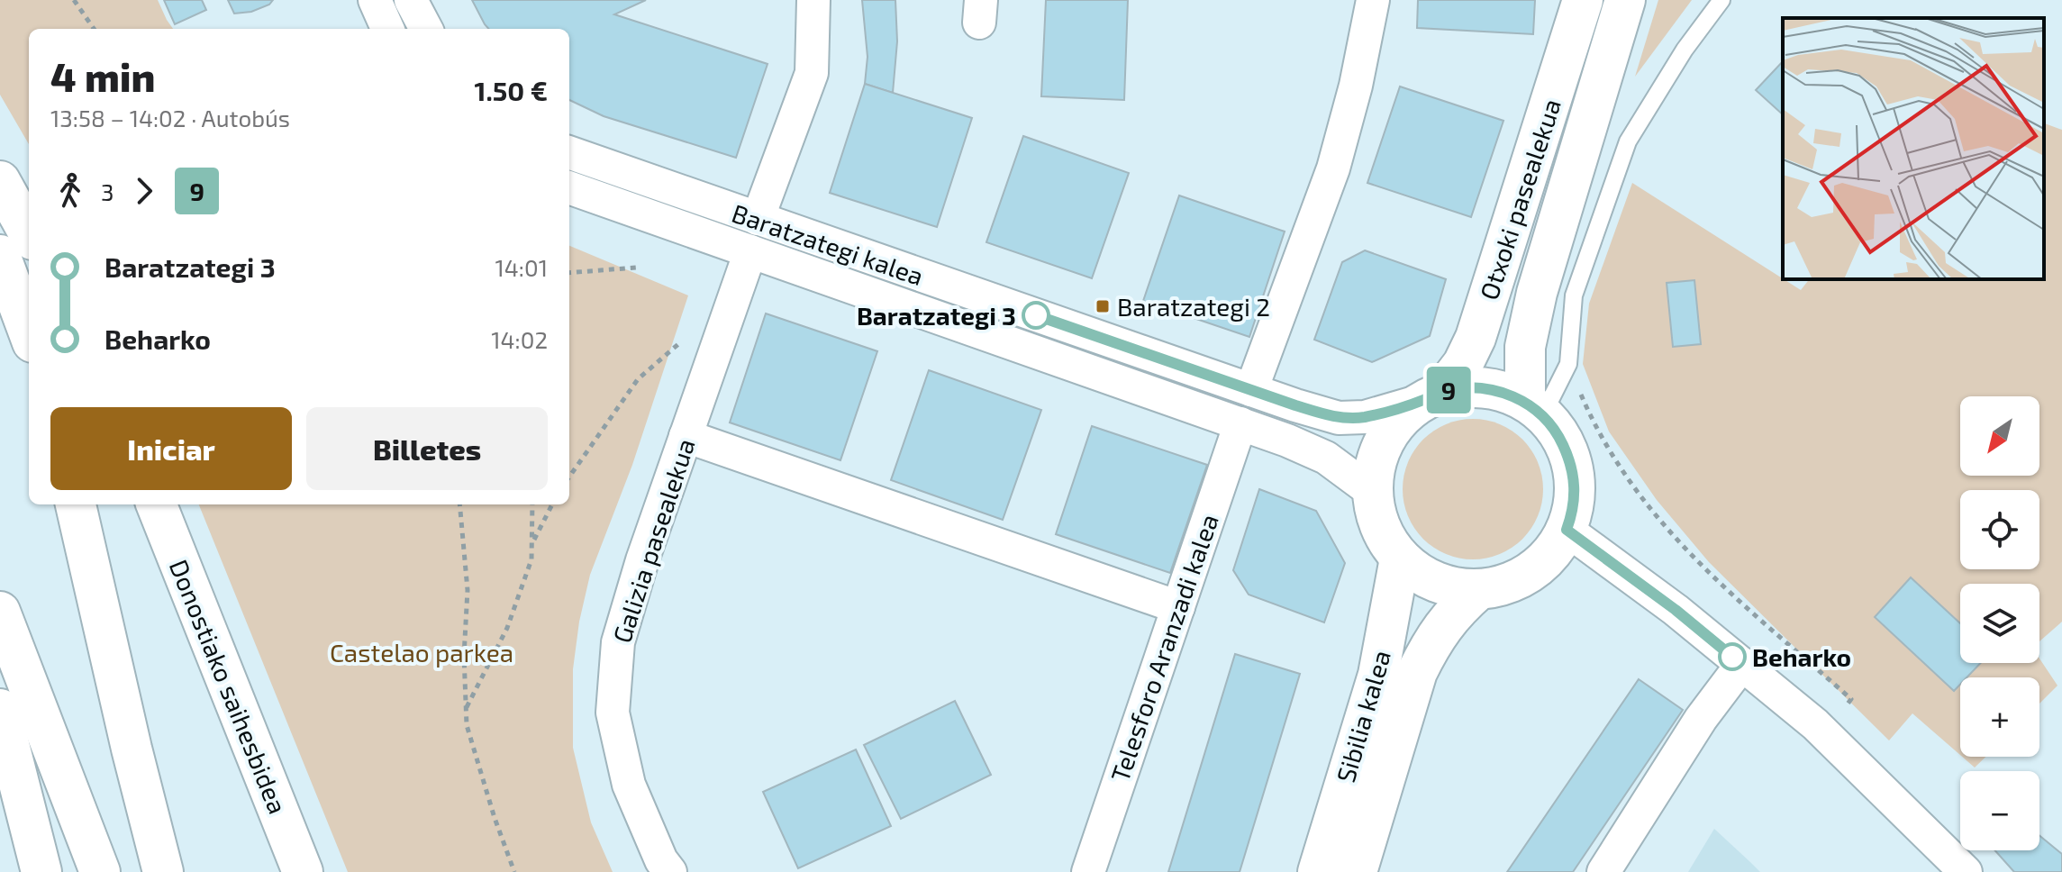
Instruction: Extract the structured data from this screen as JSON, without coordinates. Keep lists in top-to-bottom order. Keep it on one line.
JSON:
{"streets":{"main road":["Otxoki pasealekua","Donostiako saihesbidea","Sibilia kalea"],"street":["Baratzategi kalea","Galizia pasealekua","Telesforo Aranzadi kalea"]},"crossings":[["Otxoki pasealekua","Baratzategi kalea"],["Otxoki pasealekua","Sibilia kalea"],["Baratzategi kalea","Galizia pasealekua"],["Baratzategi kalea","Telesforo Aranzadi kalea"],["Baratzategi kalea","Sibilia kalea"]],"parks":["Castelao parkea"],"places":{"transit":["Baratzategi 2"],"other":["Baratzategi 3","Beharko"]},"lines":["bus line 9"],"north":"bottom left","page":{"on_map":"9","heading":["4 min","13:58 – 14:02 · Autobús","1.50 €"],"legs":["3","9"],"list":[{"name":"Baratzategi 3","value":"14:01"},{"name":"Beharko","value":"14:02"}],"buttons":["Iniciar","Billetes"],"map_buttons":["+","−"]}}
